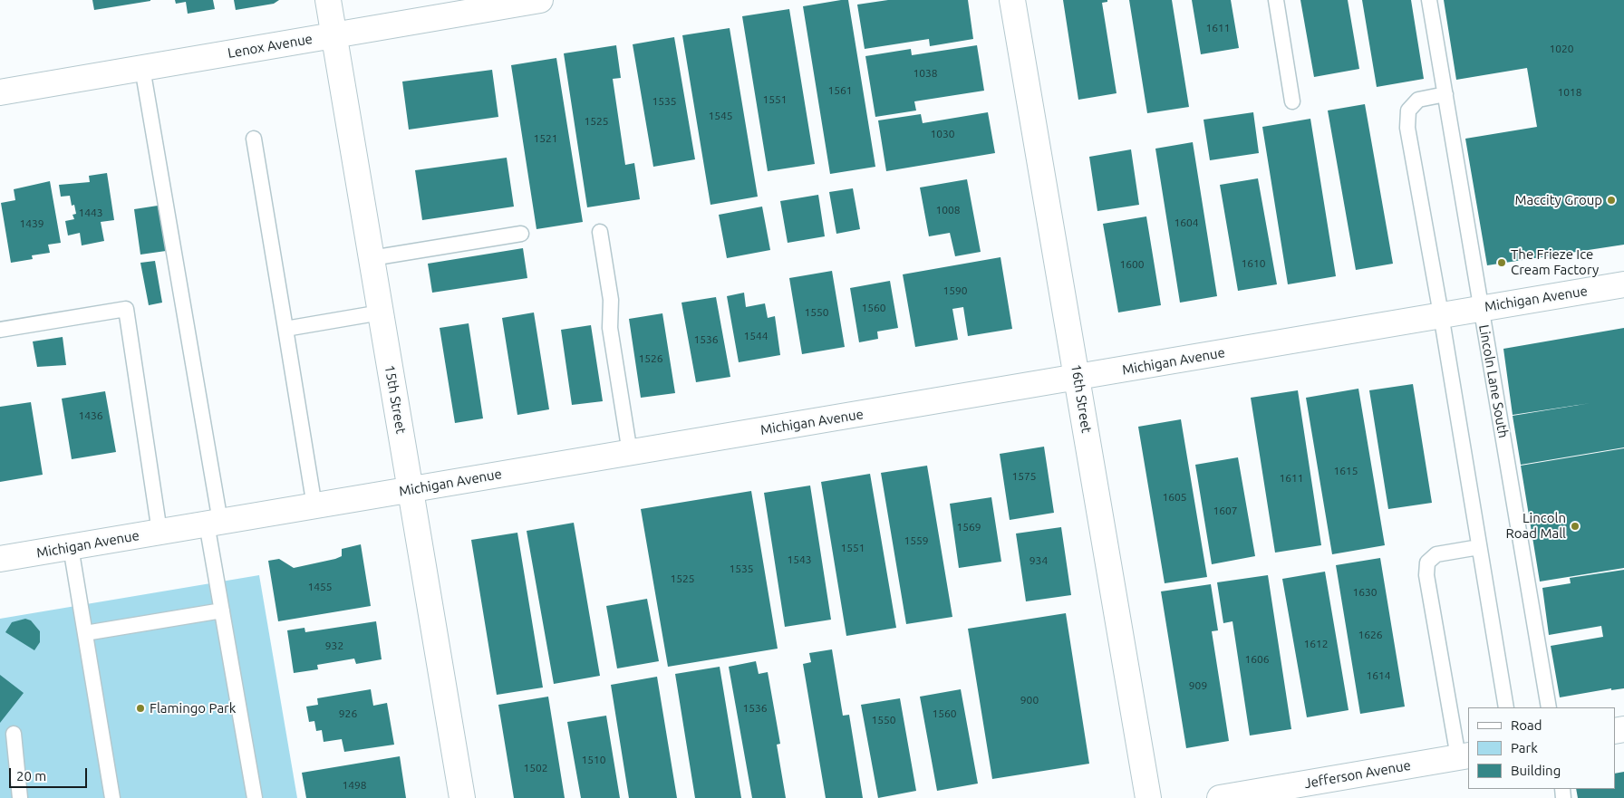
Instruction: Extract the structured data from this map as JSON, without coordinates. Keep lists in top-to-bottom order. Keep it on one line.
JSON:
{"streets":{"street":["Lenox Avenue","Michigan Avenue","16th Street","15th Street","Jefferson Avenue"],"lane":["Lincoln Lane South"]},"crossings":[["Lenox Avenue","15th Street"],["Michigan Avenue","Lincoln Lane South"],["Michigan Avenue","16th Street"],["Michigan Avenue","15th Street"]],"places":["Maccity Group","The Frieze Ice Cream Factory","Lincoln Road Mall","Flamingo Park"],"house_numbers":["1611","1020","1038","1561","1018","1551","1535","1545","1525","1030","1521","1008","1443","1604","1439","1610","1600","1590","1560","1550","1544","1536","1526","1436","1615","1575","1611","1605","1607","1569","1559","1551","1543","934","1535","1525","1455","1630","1626","1612","932","1606","1614","909","900","1536","926","1560","1550","1510","1502","1498"],"legend":["Road","Park","Building"],"scale_bar":"20 m"}
